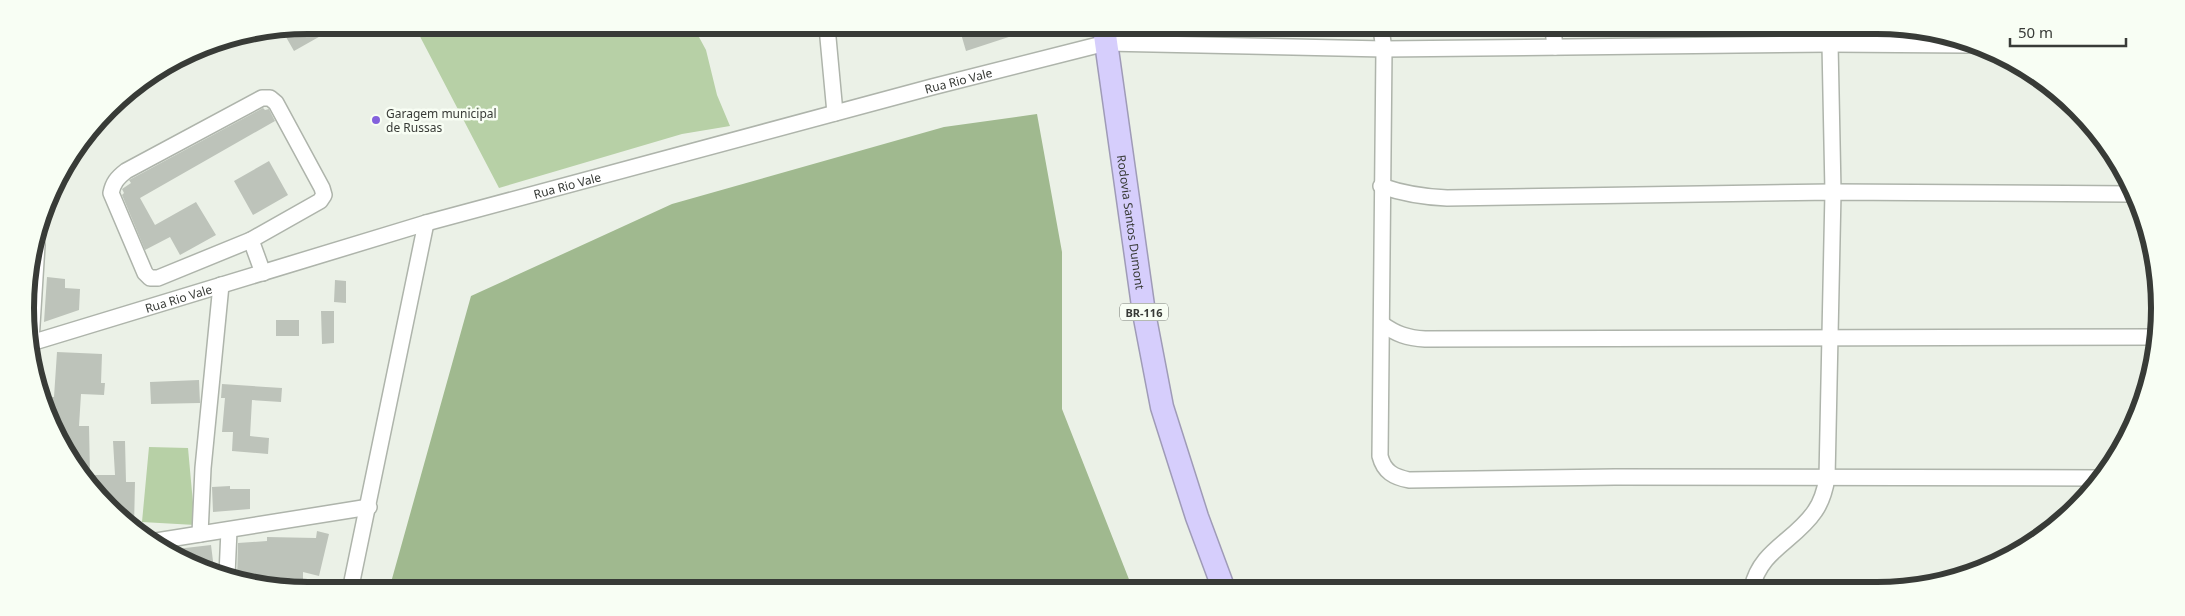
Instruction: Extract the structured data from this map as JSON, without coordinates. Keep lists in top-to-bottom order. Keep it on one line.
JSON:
{"streets":{"highway":["Rodovia Santos Dumont","BR-116"],"street":["Rua Rio Vale"]},"crossings":[["Rua Rio Vale","Rodovia Santos Dumont"]],"places":["Garagem municipal de Russas"],"scale_bar":"50 m"}
